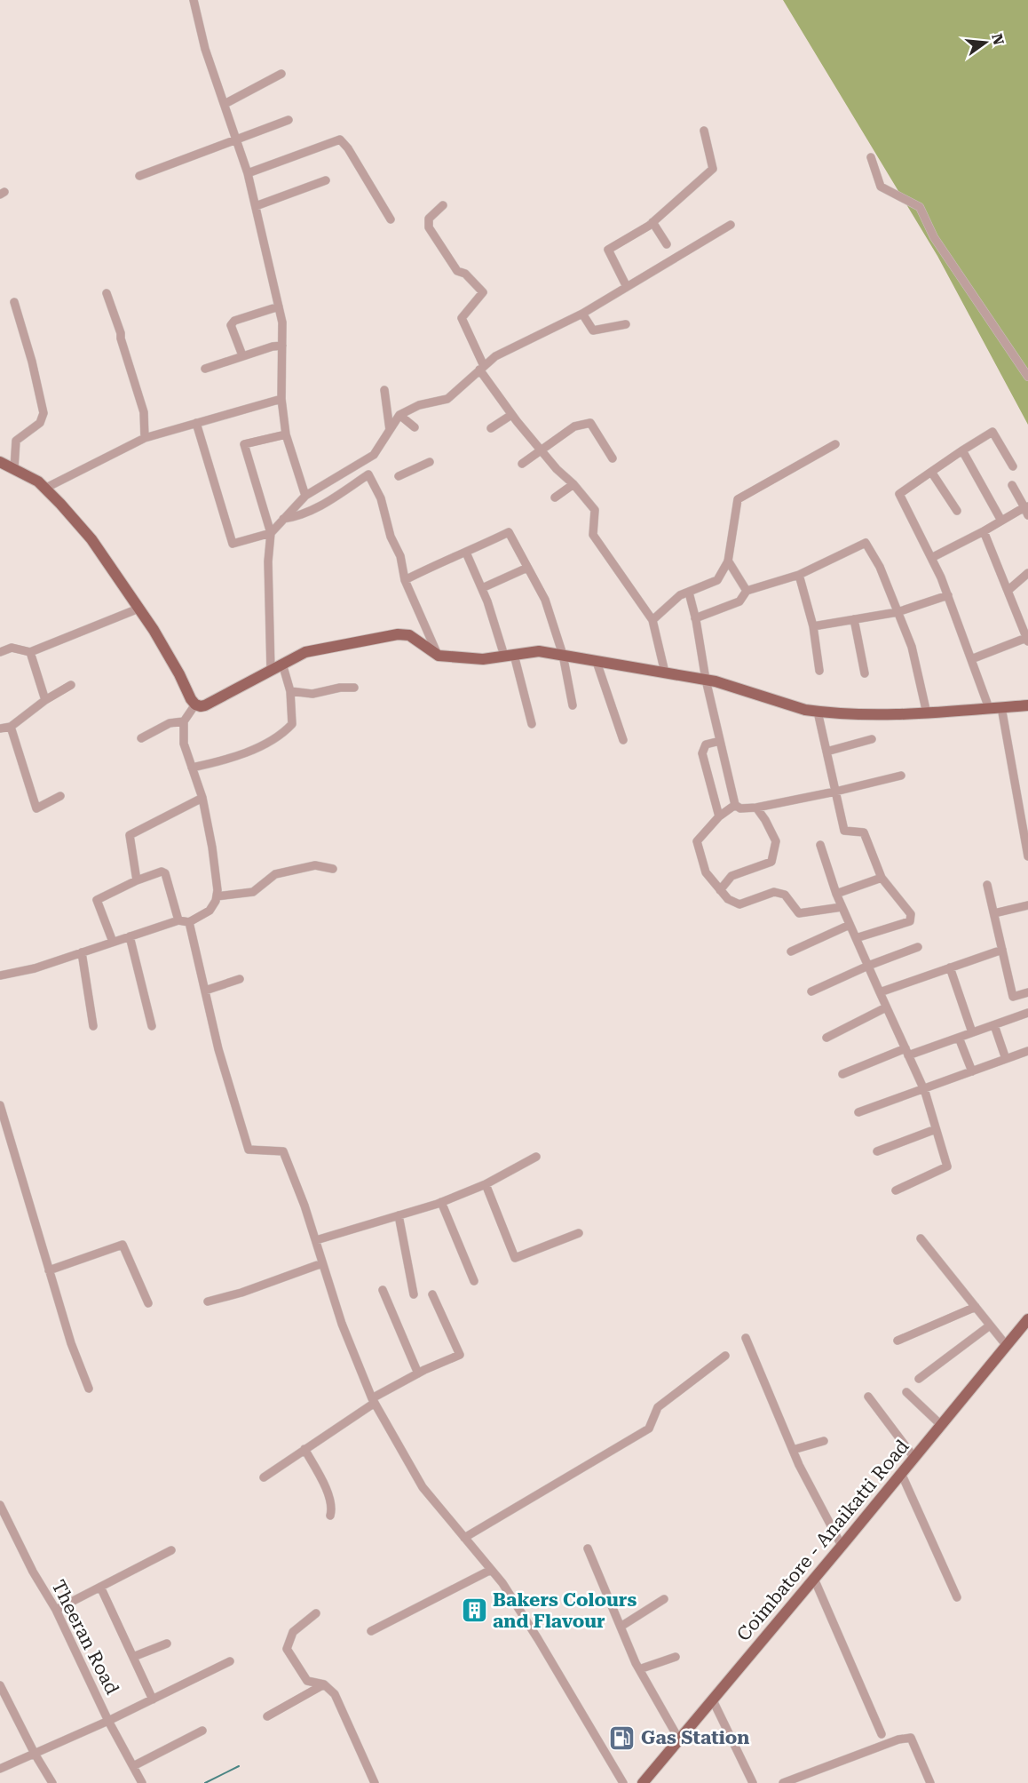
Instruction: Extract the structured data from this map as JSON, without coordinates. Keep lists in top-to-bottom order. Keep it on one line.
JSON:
{"streets":{"main road":["Coimbatore - Anaikatti Road"],"street":["Theeran Road"]},"places":{"building":["Bakers Colours and Flavour"],"fuel station":["Gas Station"]},"north":"right"}
